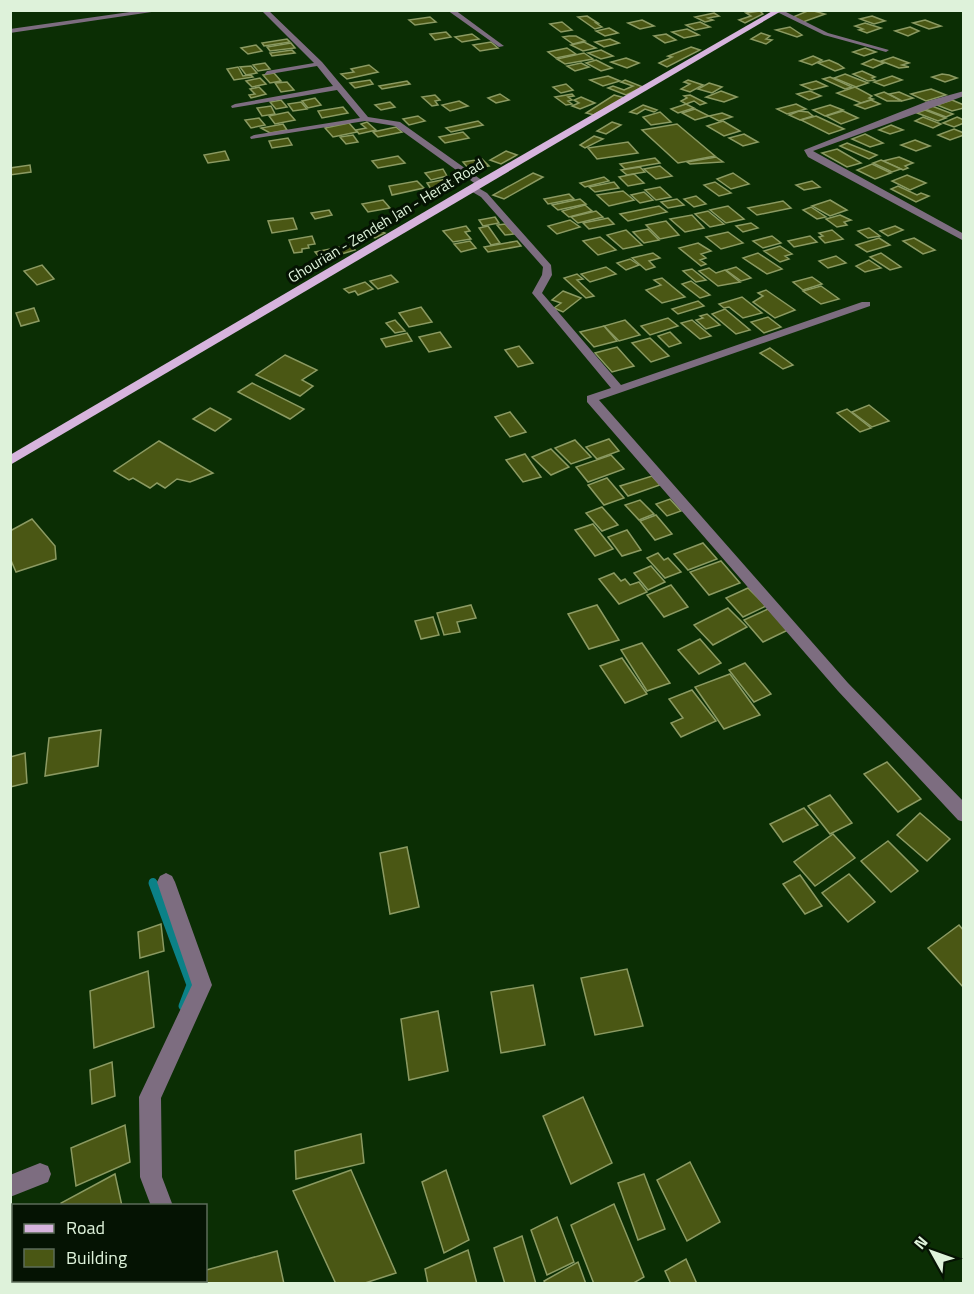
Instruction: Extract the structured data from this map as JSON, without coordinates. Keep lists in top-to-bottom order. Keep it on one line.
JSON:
{"streets":{"main road":["Ghourian - Zendeh Jan - Herat Road"]},"legend":["Road","Building"],"north":"top left"}
